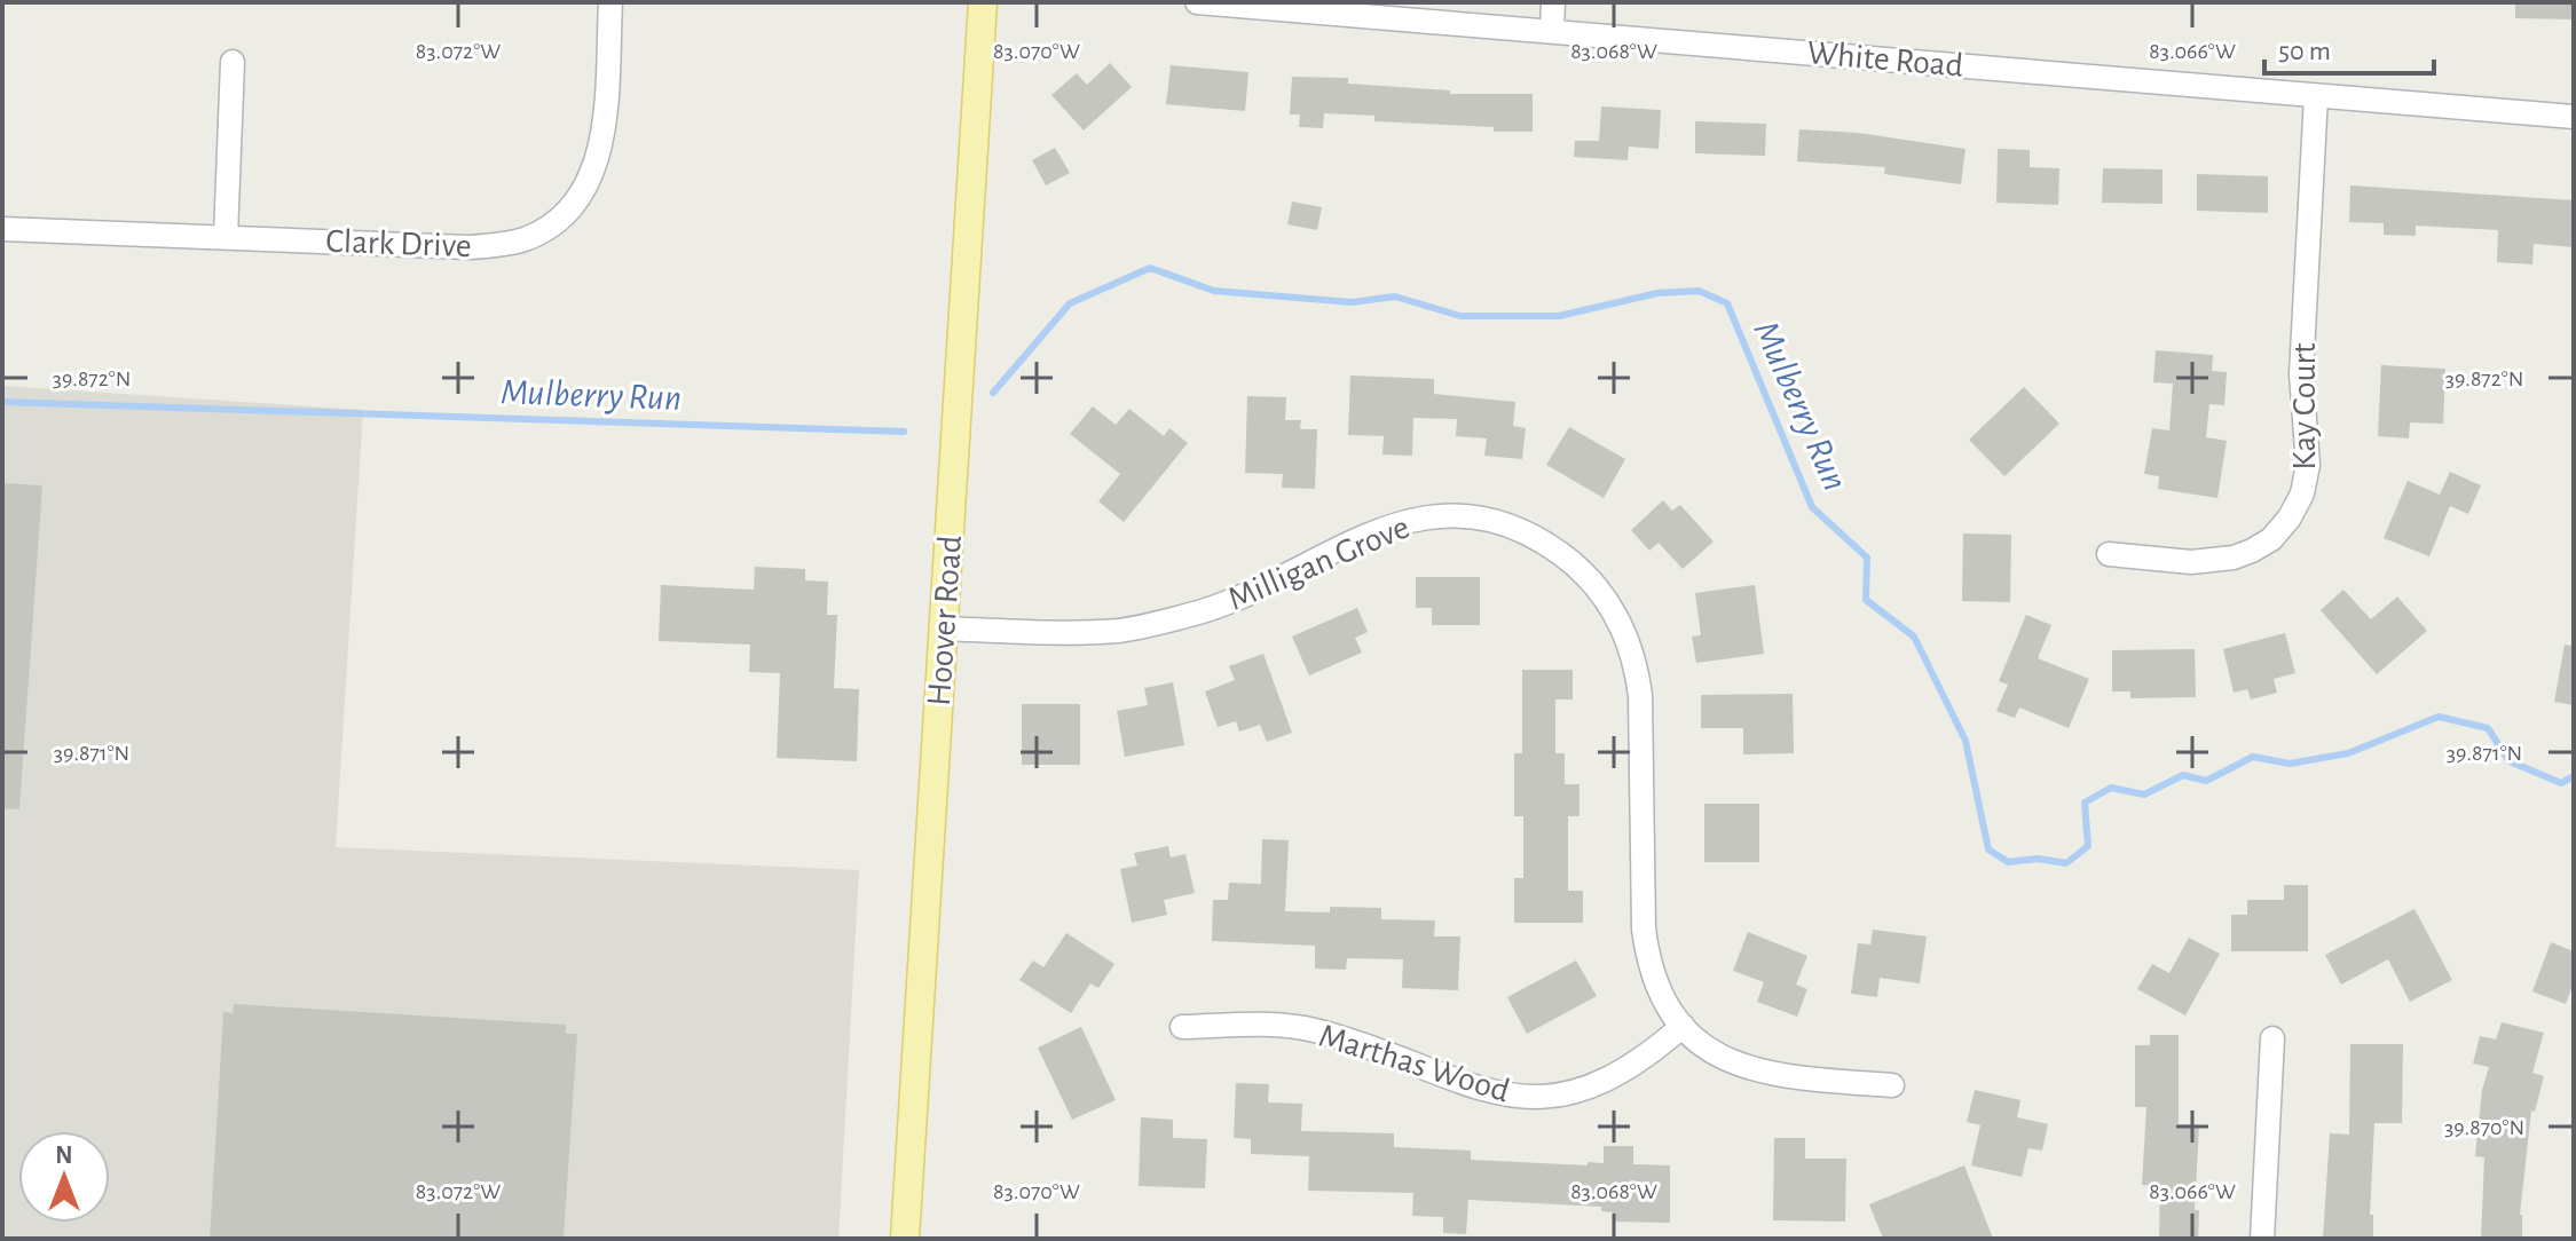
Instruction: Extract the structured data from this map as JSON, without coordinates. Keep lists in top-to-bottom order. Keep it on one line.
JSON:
{"streets":{"main road":["Hoover Road"],"street":["White Road","Clark Drive","Kay Court","Milligan Grove","Marthas Wood"]},"crossings":[["White Road","Kay Court"],["Milligan Grove","Hoover Road"],["Milligan Grove","Marthas Wood"]],"water":["Mulberry Run"],"scale_bar":"50 m","north":"top","coordinates":["83.072°W","83.070°W","83.068°W","83.066°W","39.872°N","39.871°N","39.870°N"]}
